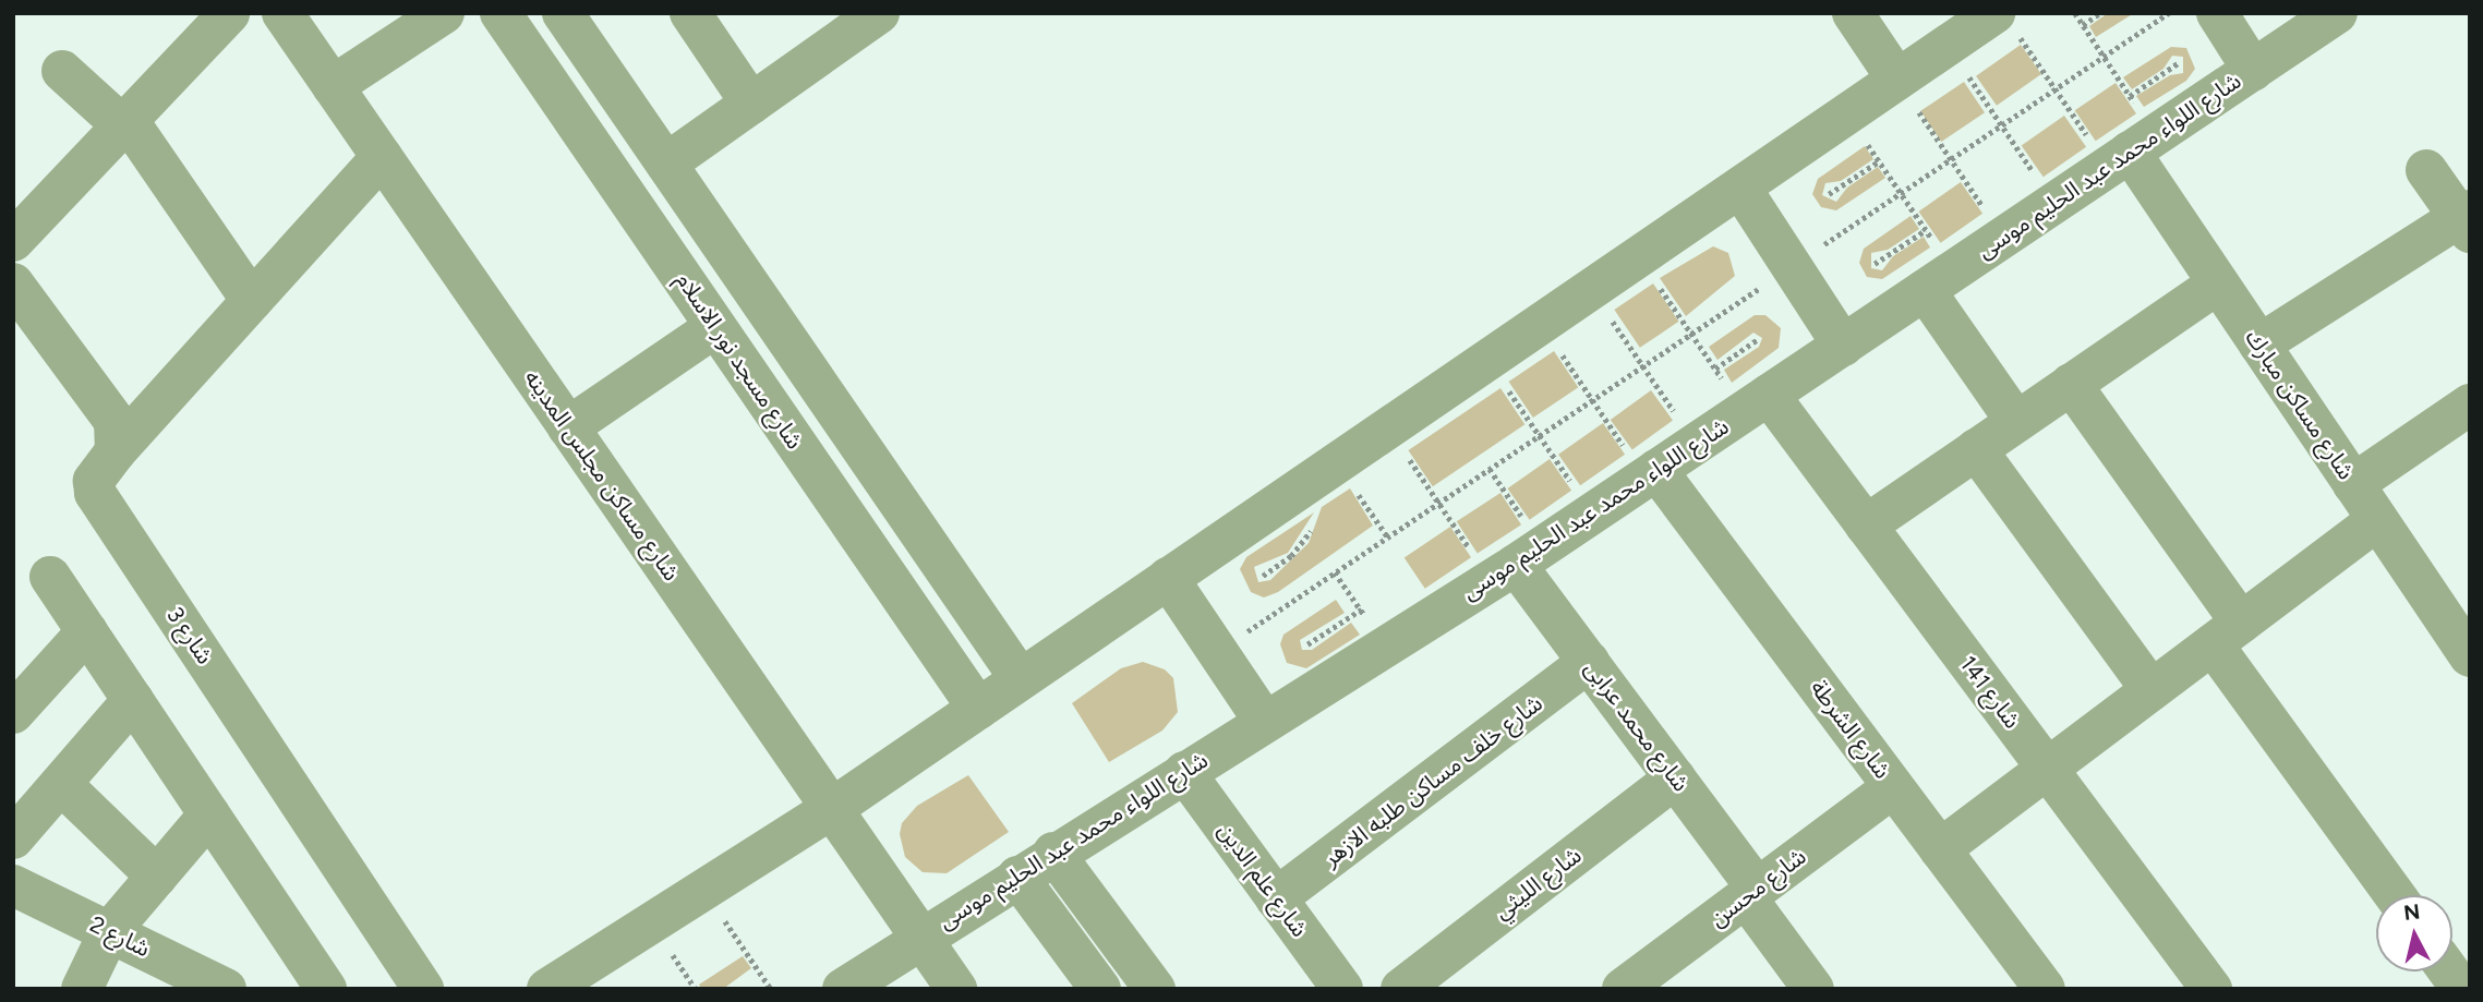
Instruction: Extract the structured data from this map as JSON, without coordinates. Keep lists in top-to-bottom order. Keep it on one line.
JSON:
{"streets":{"street":["شارع اللواء محمد عبد الحليم موسى","شارع مسجد نور الاسلام","شارع مساكن مبارك","شارع مساكن مجلس المدينه","شارع 3","شارع 141","شارع محمد عرابى","شارع الشرطة","شارع خلف مساكن طلبه الازهر","شارع علم الدين","شارع الليثي","شارع محسن","شارع 2"]},"crossings":[["شارع اللواء محمد عبد الحليم موسى","شارع مساكن مبارك"],["شارع اللواء محمد عبد الحليم موسى","شارع مساكن مجلس المدينه"],["شارع اللواء محمد عبد الحليم موسى","شارع 141"],["شارع اللواء محمد عبد الحليم موسى","شارع محمد عرابى"],["شارع اللواء محمد عبد الحليم موسى","شارع الشرطة"],["شارع اللواء محمد عبد الحليم موسى","شارع علم الدين"],["شارع مساكن مجلس المدينه","شارع 3"],["شارع محمد عرابى","شارع خلف مساكن طلبه الازهر"],["شارع محمد عرابى","شارع الليثي"],["شارع محمد عرابى","شارع محسن"],["شارع الشرطة","شارع محسن"],["شارع خلف مساكن طلبه الازهر","شارع علم الدين"]],"north":"top"}
